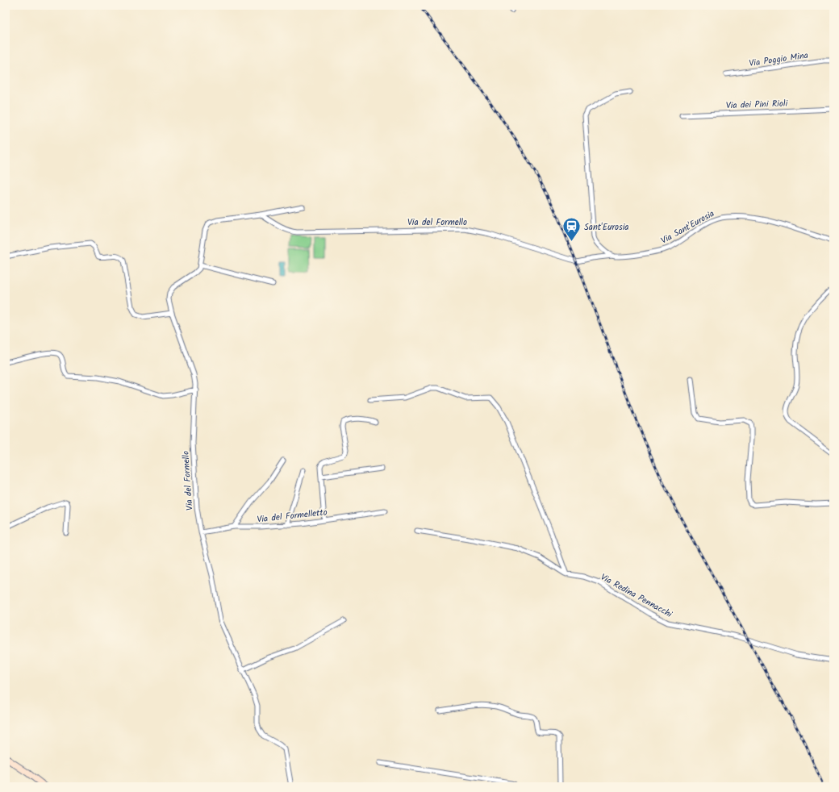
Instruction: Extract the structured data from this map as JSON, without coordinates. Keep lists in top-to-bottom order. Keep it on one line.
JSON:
{"streets":{"street":["Via Poggio Mina","Via dei Pini Rioli","Via del Formello","Via Sant'Eurosia","Via del Formelletto","Via Redina Pennacchi"]},"crossings":[["Via del Formello","Via Sant'Eurosia"],["Via del Formello","Via del Formelletto"]],"places":{"station":["Sant'Eurosia"]}}
